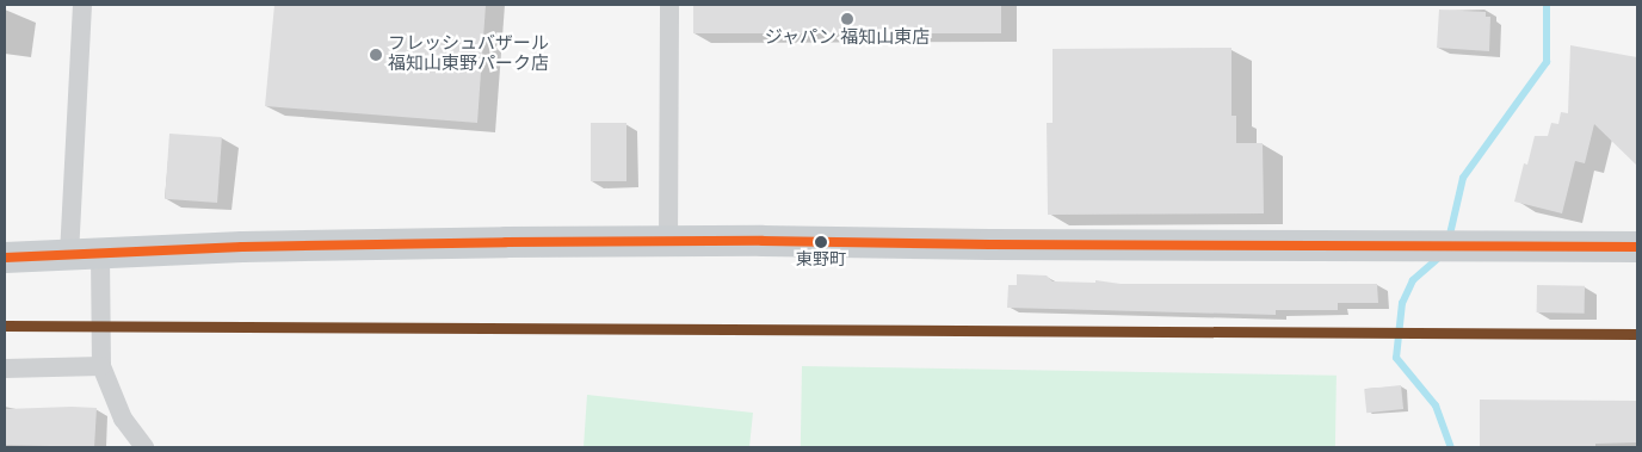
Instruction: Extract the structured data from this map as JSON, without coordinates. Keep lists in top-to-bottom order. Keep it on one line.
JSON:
{"places":["ジャパン 福知山東店","フレッシュバザール 福知山東野パーク店","東野町"]}
